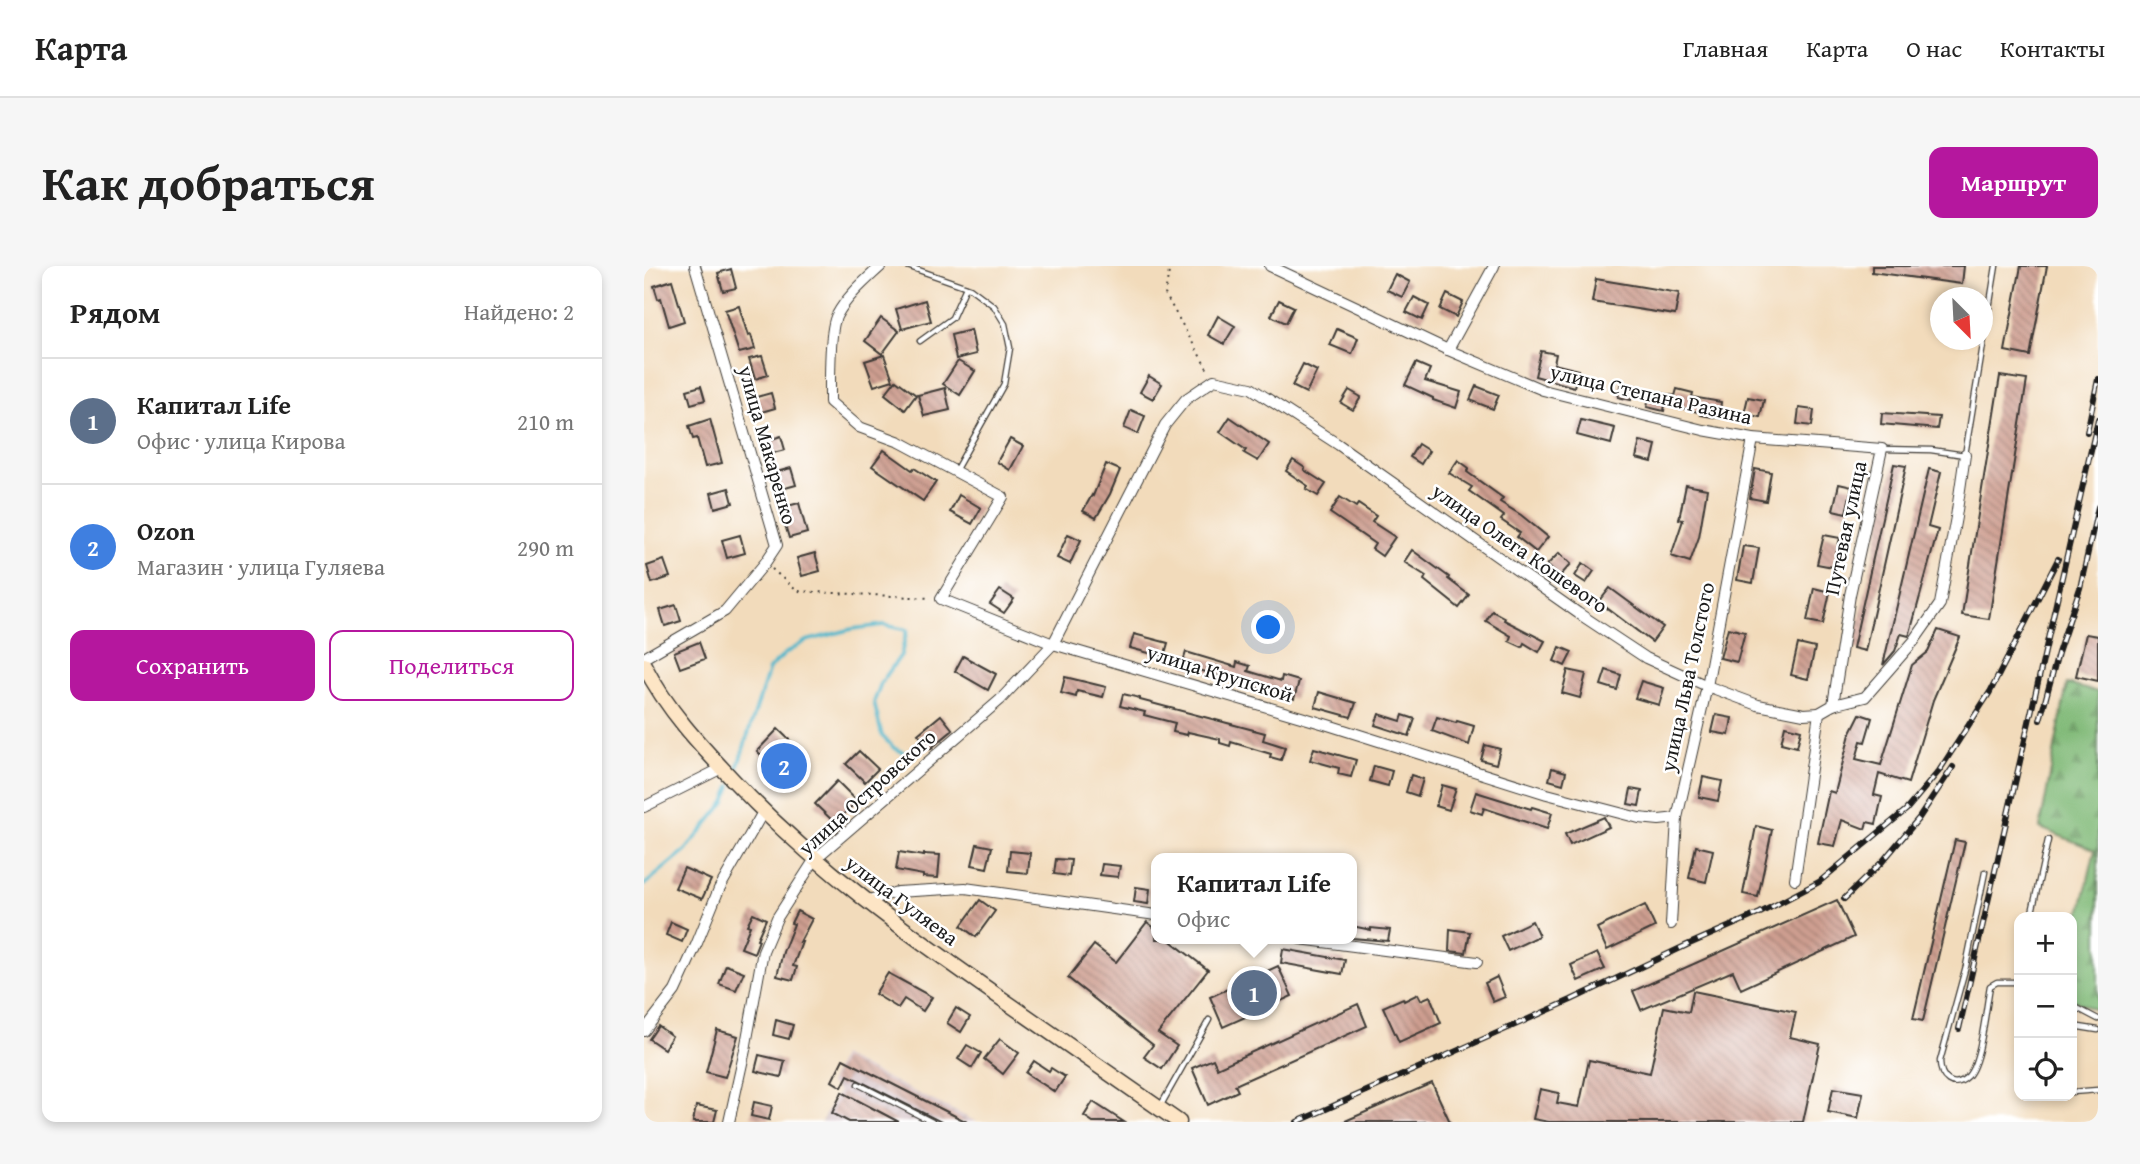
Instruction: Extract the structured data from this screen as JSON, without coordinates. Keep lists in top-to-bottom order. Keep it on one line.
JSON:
{"streets":{"main road":["улица Гуляева"],"street":["улица Степана Разина","улица Макаренко","Путевая улица","улица Олега Кошевого","улица Крупской","улица Льва Толстого","улица Островского"]},"crossings":[["улица Степана Разина","Путевая улица"],["улица Степана Разина","улица Льва Толстого"],["улица Олега Кошевого","улица Льва Толстого"],["улица Крупской","улица Льва Толстого"],["улица Крупской","улица Островского"],["улица Островского","улица Гуляева"]],"north":"bottom right","page":{"header":"Карта","nav":["Главная","Карта","О нас","Контакты"],"title":"Как добраться","buttons":["Маршрут",["Сохранить","Поделиться"]],"heading":["Рядом","Найдено: 2"],"list":[{"mark":"1","name":"Капитал Life","note":"Офис · улица Кирова","value":"210 m"},{"mark":"2","name":"Ozon","note":"Магазин · улица Гуляева","value":"290 m"}],"pins":["2","1"],"popup":["Капитал Life","Офис"],"map_buttons":["+","−"]}}
